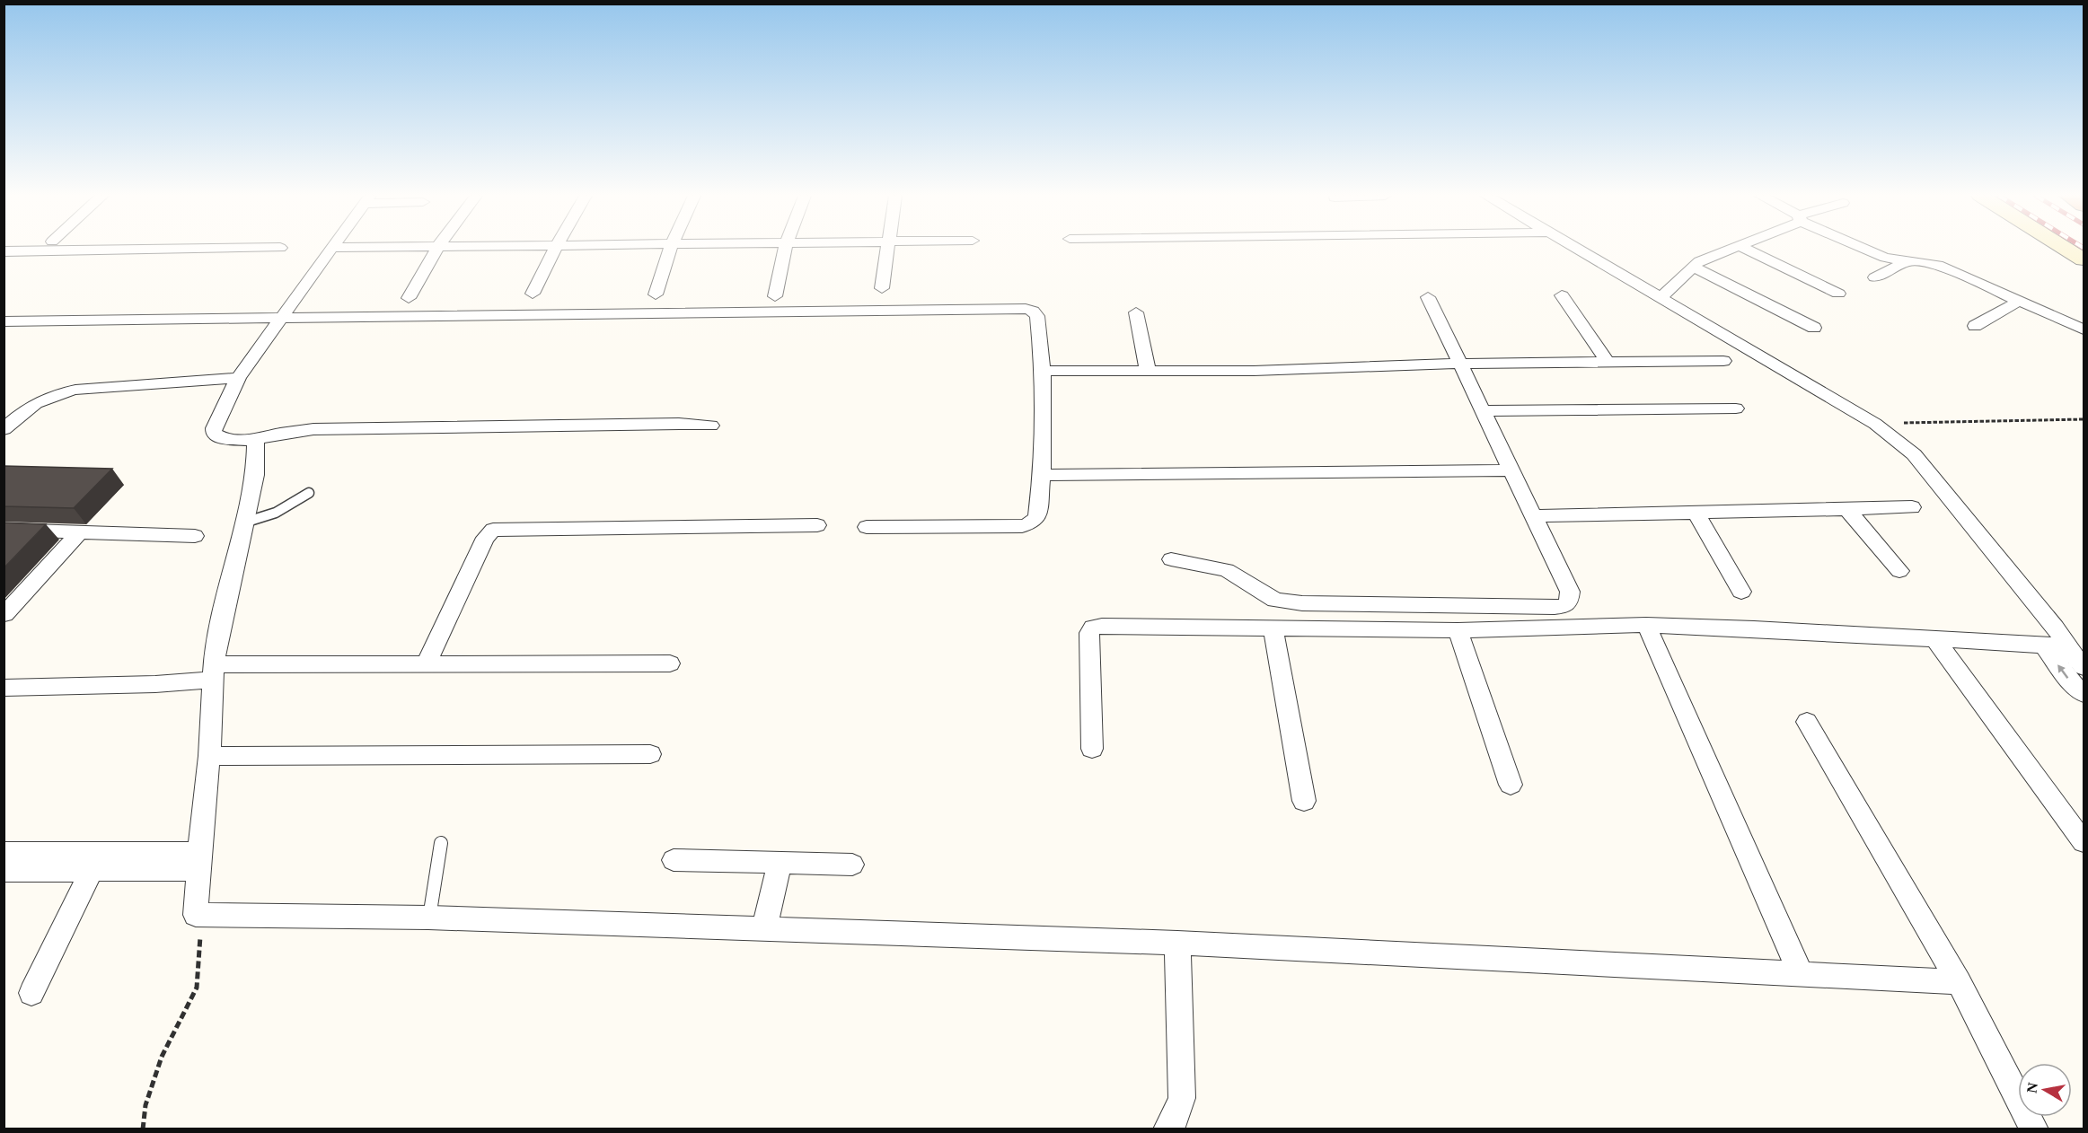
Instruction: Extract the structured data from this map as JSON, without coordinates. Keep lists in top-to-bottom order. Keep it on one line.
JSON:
{"north":"left"}
